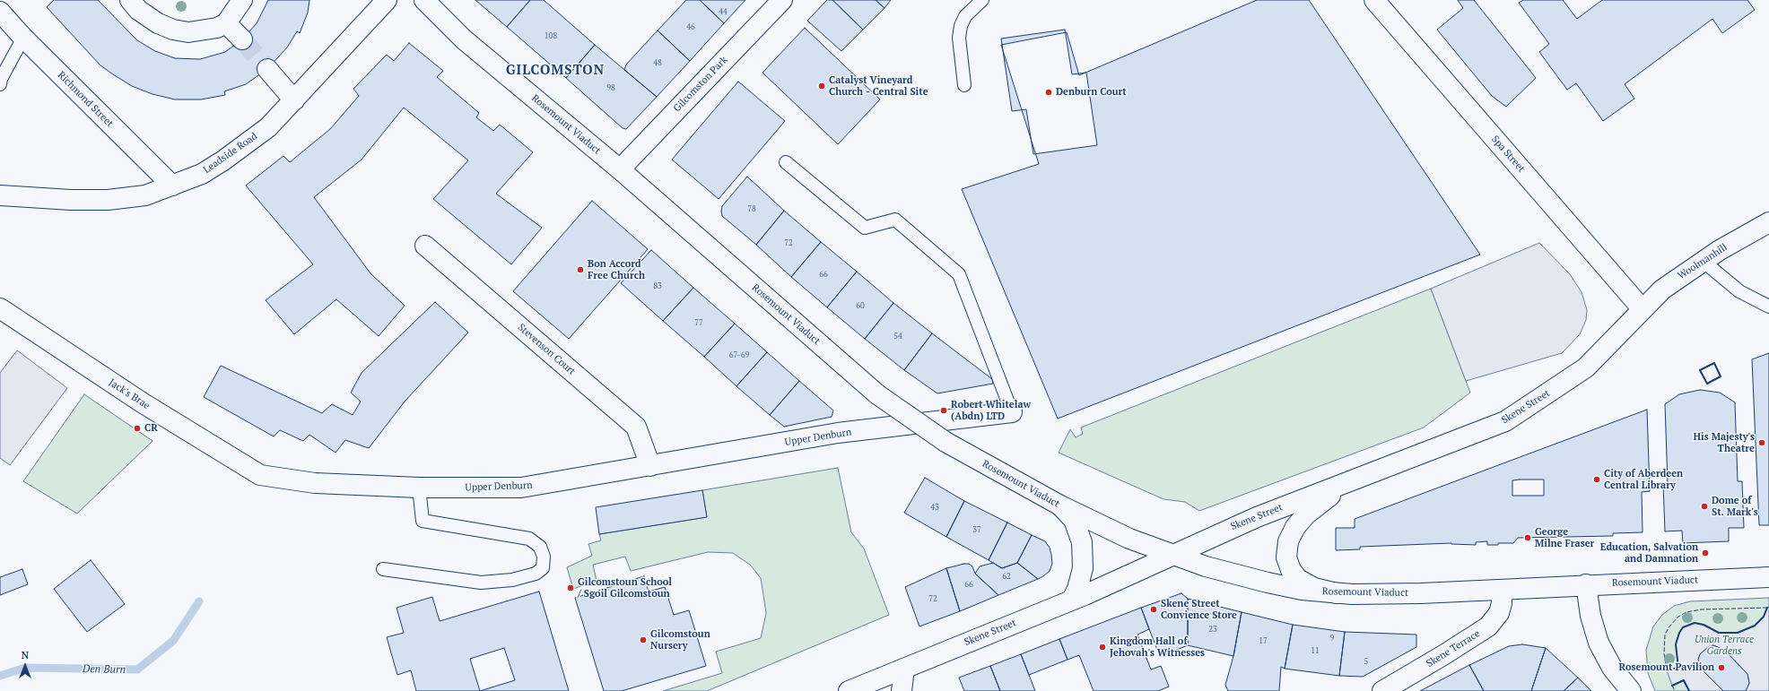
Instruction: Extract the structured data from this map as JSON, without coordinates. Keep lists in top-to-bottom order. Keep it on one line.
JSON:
{"streets":{"street":["Gilcomston Park","Richmond Street","Rosemount Viaduct","Leadside Road","Spa Street","Woolmanhill","Stevenson Court","Jack's Brae","Skene Street","Upper Denburn","Skene Terrace"]},"crossings":[["Gilcomston Park","Rosemount Viaduct"],["Richmond Street","Leadside Road"],["Rosemount Viaduct","Skene Street"],["Rosemount Viaduct","Skene Terrace"],["Spa Street","Woolmanhill"],["Spa Street","Skene Street"],["Woolmanhill","Skene Street"],["Stevenson Court","Upper Denburn"],["Jack's Brae","Upper Denburn"]],"districts":["GILCOMSTON"],"water":["Den Burn"],"parks":["Union Terrace Gardens"],"places":["Catalyst Vineyard Church - Central Site","Denburn Court","Bon Accord Free Church","Robert Whitelaw (Abdn) LTD","CR","His Majesty's Theatre","City of Aberdeen Central Library","Dome of St. Mark's","George Milne Fraser","Education, Salvation and Damnation","Gilcomstoun School / Sgoil Gilcomstoun","Skene Street Convience Store","Gilcomstoun Nursery","Kingdom Hall of Jehovah's Witnesses","Rosemount Pavilion"],"house_numbers":["44","46","108","48","98","78","72","66","83","60","77","54","67-69","43","37","62","66","72","23","9","17","11","5"],"north":"top"}
